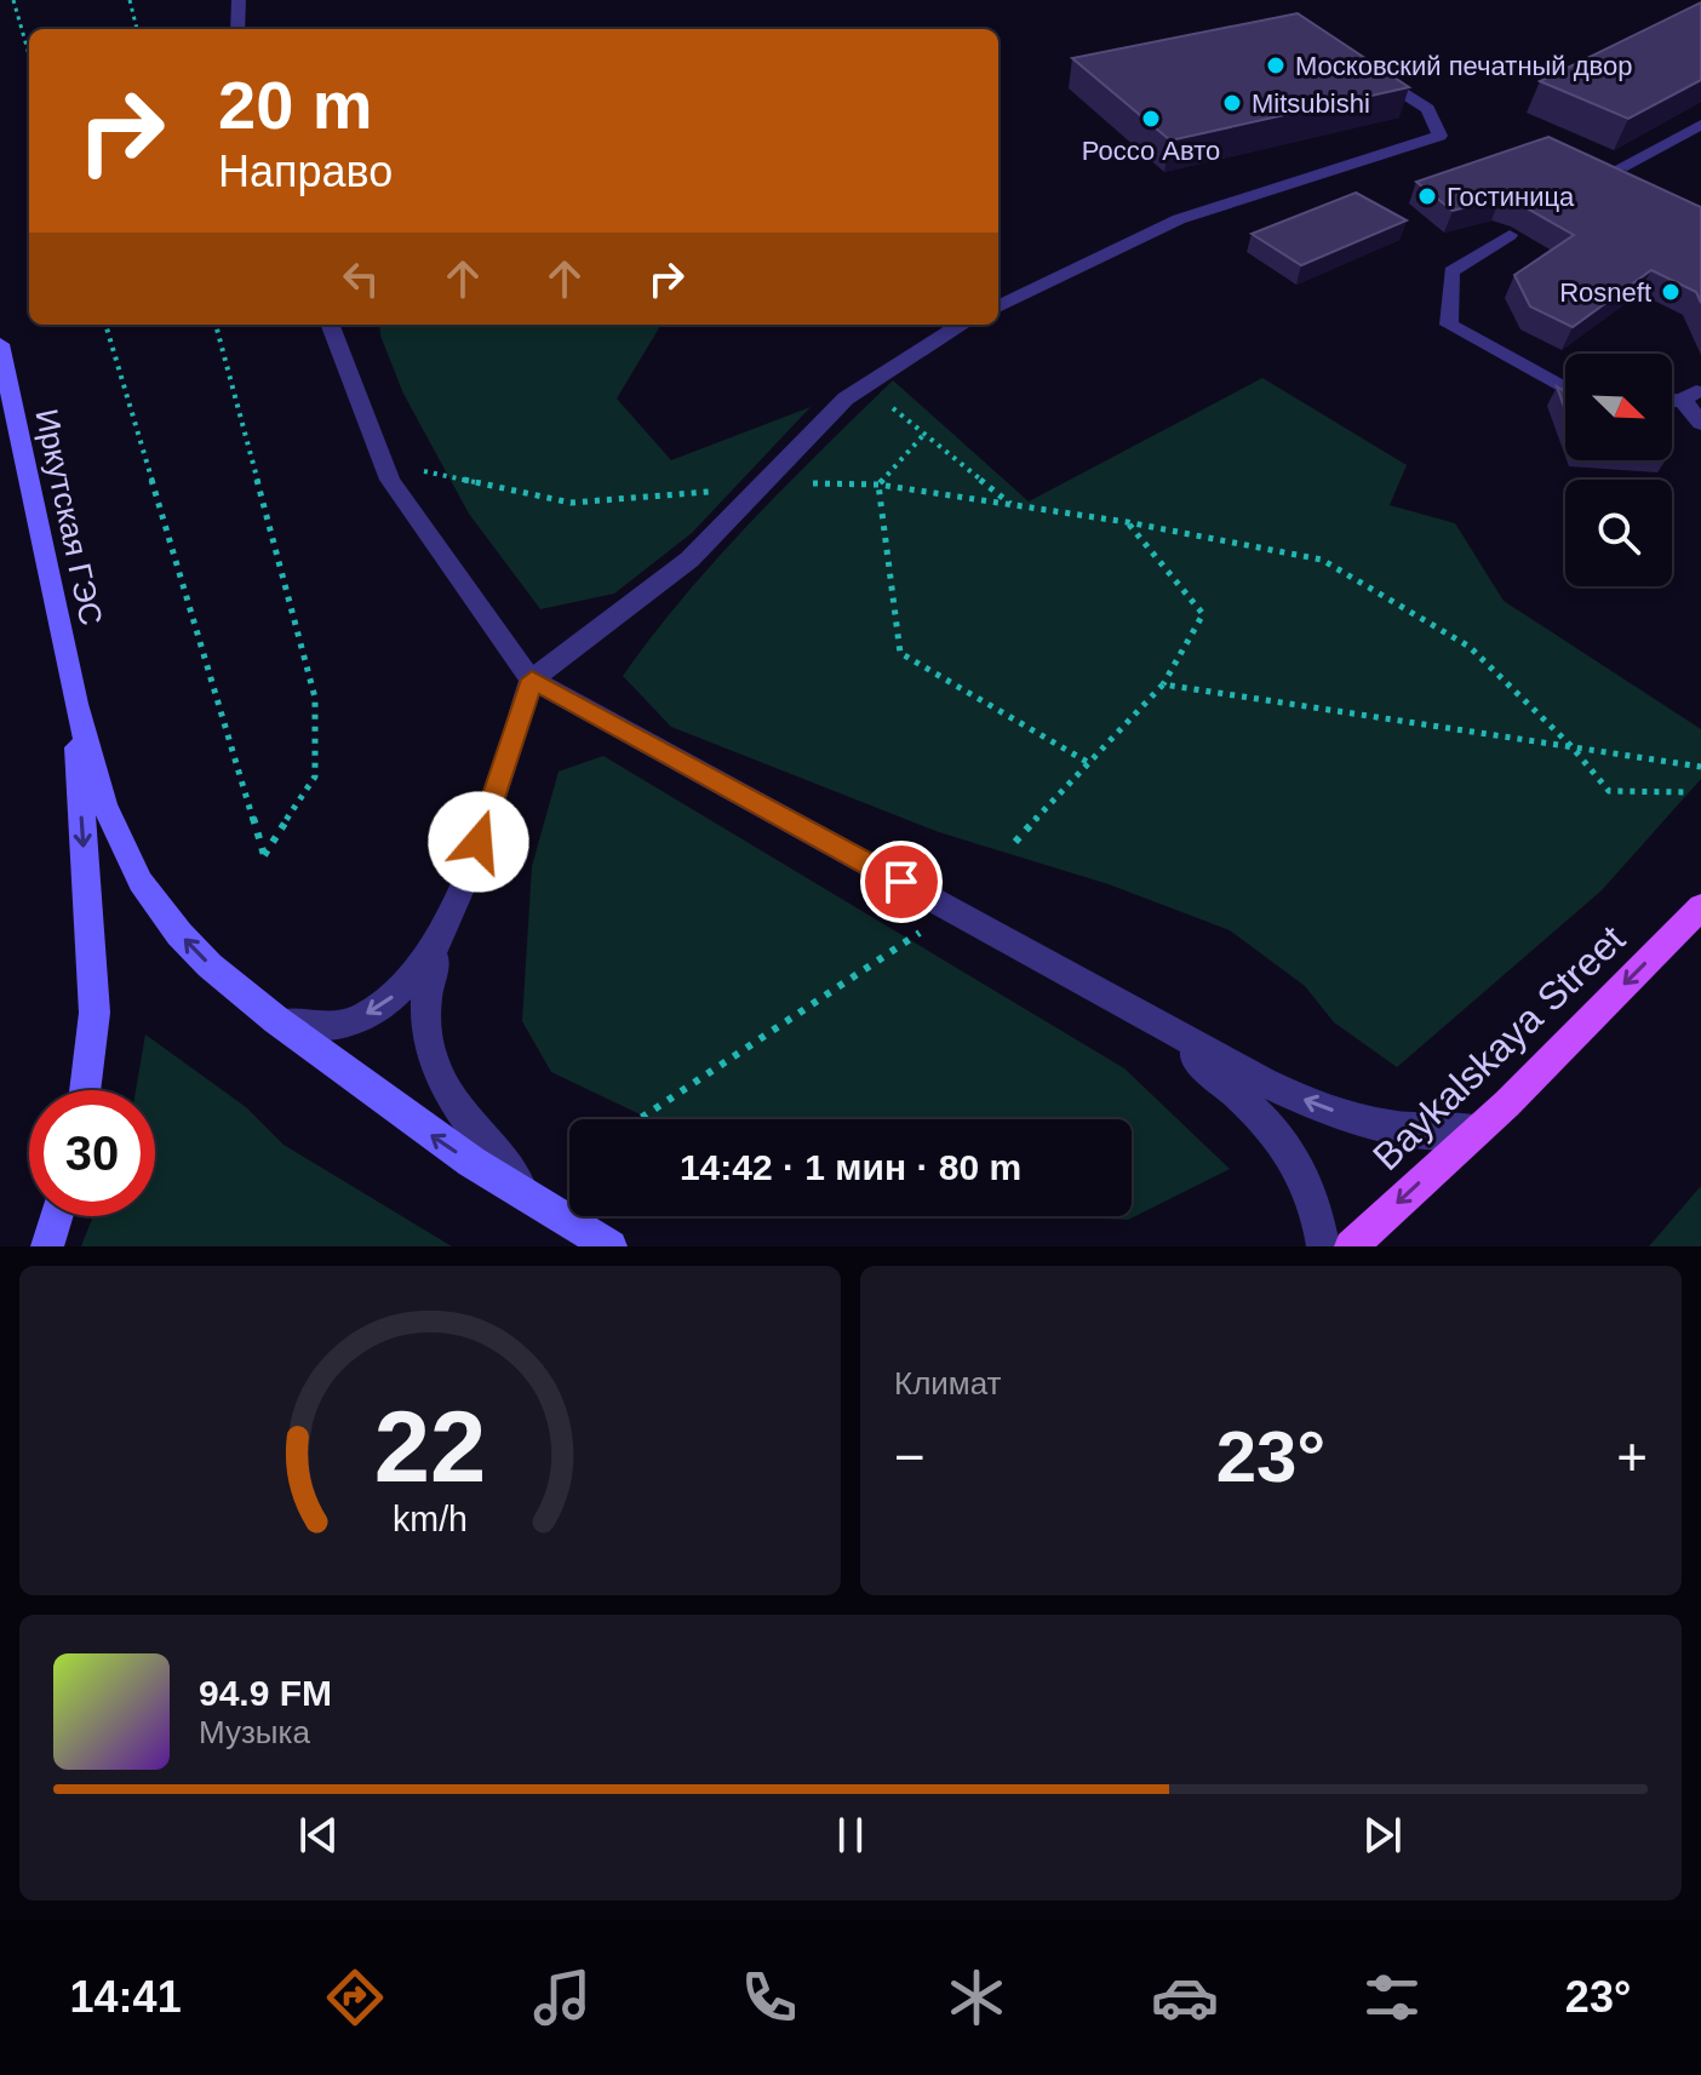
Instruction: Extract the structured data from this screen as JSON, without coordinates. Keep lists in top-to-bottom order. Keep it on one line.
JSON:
{"streets":{"main road":["Иркутская ГЭС","Baykalskaya Street"]},"one_way":["Baykalskaya Street"],"places":["Московский печатный двор","Mitsubishi","Россо Авто","Гостиница","Rosneft"],"north":"bottom right","page":{"turn":["20 m","Направо"],"limit":"30","trip":"14:42 · 1 мин · 80 m","tile":"Климат","heat":["−","23°","+"],"song":["94.9 FM","Музыка"],"tabs":["14:41","23°"],"gauge":["22","km/h"]}}
